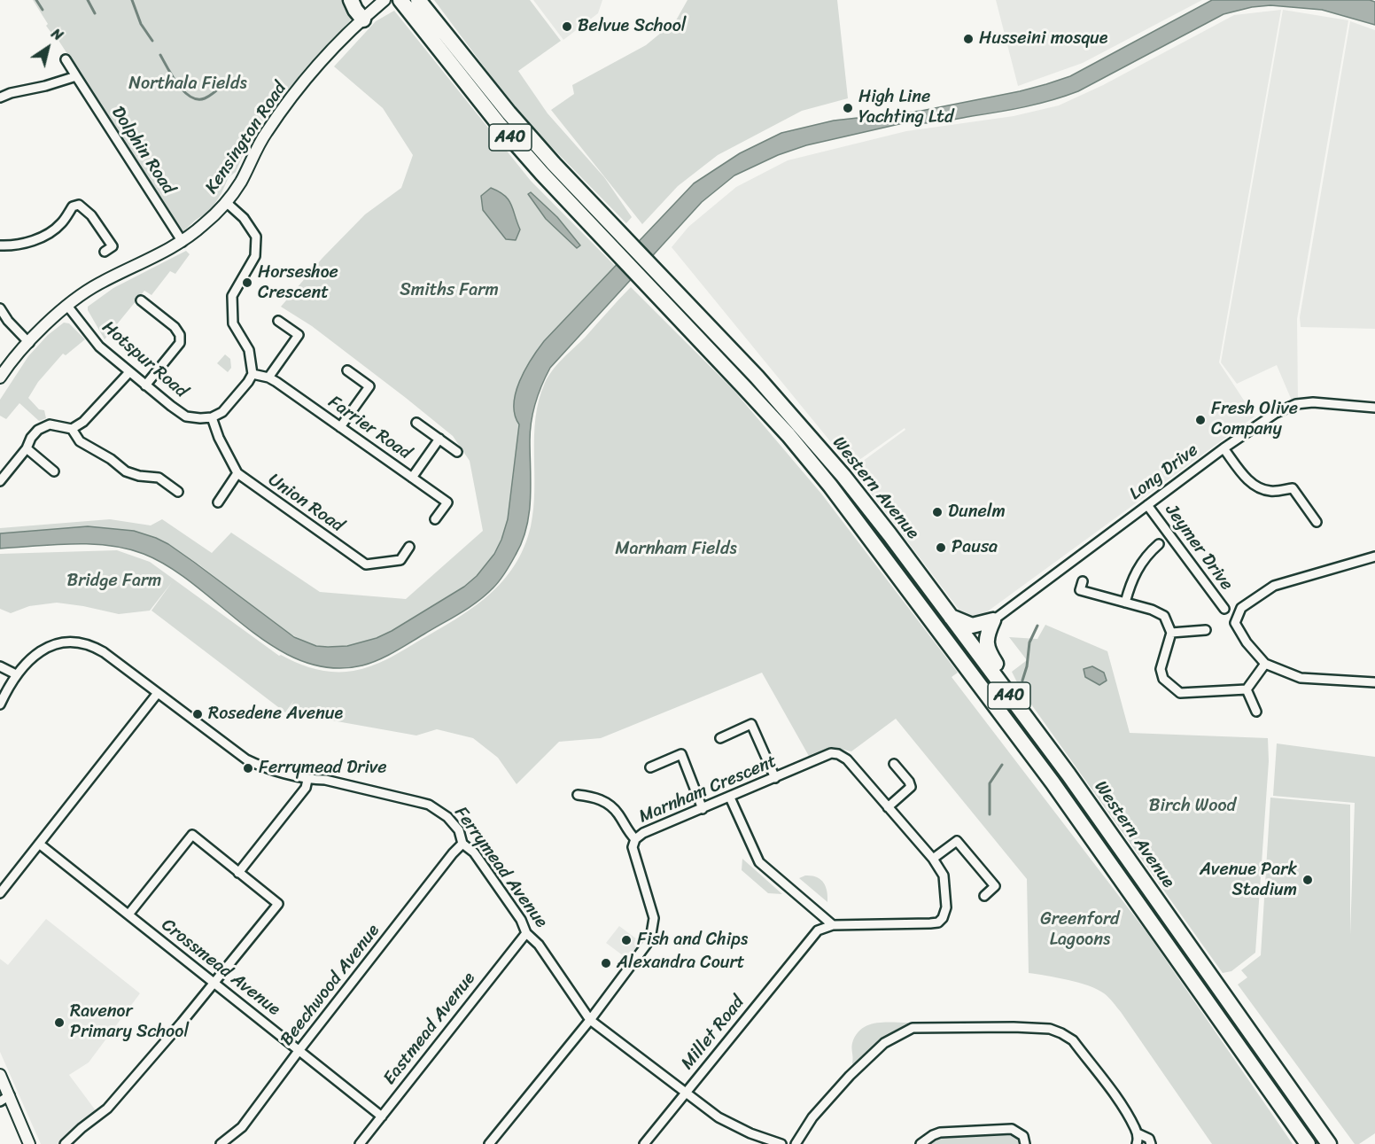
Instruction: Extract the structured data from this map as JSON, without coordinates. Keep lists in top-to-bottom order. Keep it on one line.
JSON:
{"streets":{"highway":["A40","Western Avenue"],"street":["Kensington Road","Dolphin Road","Hotspur Road","Farrier Road","Long Drive","Union Road","Jeymer Drive","Marnham Crescent","Ferrymead Avenue","Crossmead Avenue","Beechwood Avenue","Eastmead Avenue","Millet Road"]},"crossings":[["Kensington Road","Dolphin Road"],["Kensington Road","Hotspur Road"],["Hotspur Road","Union Road"],["Long Drive","Jeymer Drive"],["Marnham Crescent","Ferrymead Avenue"],["Marnham Crescent","Millet Road"],["Ferrymead Avenue","Beechwood Avenue"],["Ferrymead Avenue","Eastmead Avenue"],["Ferrymead Avenue","Millet Road"],["Crossmead Avenue","Beechwood Avenue"],["Crossmead Avenue","Eastmead Avenue"]],"parks":["Northala Fields","Smiths Farm","Marnham Fields","Bridge Farm","Birch Wood","Greenford Lagoons"],"places":["Belvue School","Husseini mosque","High Line Yachting Ltd","Horseshoe Crescent","Fresh Olive Company","Dunelm","Pausa","Rosedene Avenue","Ferrymead Drive","Avenue Park Stadium","Fish and Chips","Alexandra Court","Ravenor Primary School"],"north":"top right"}
